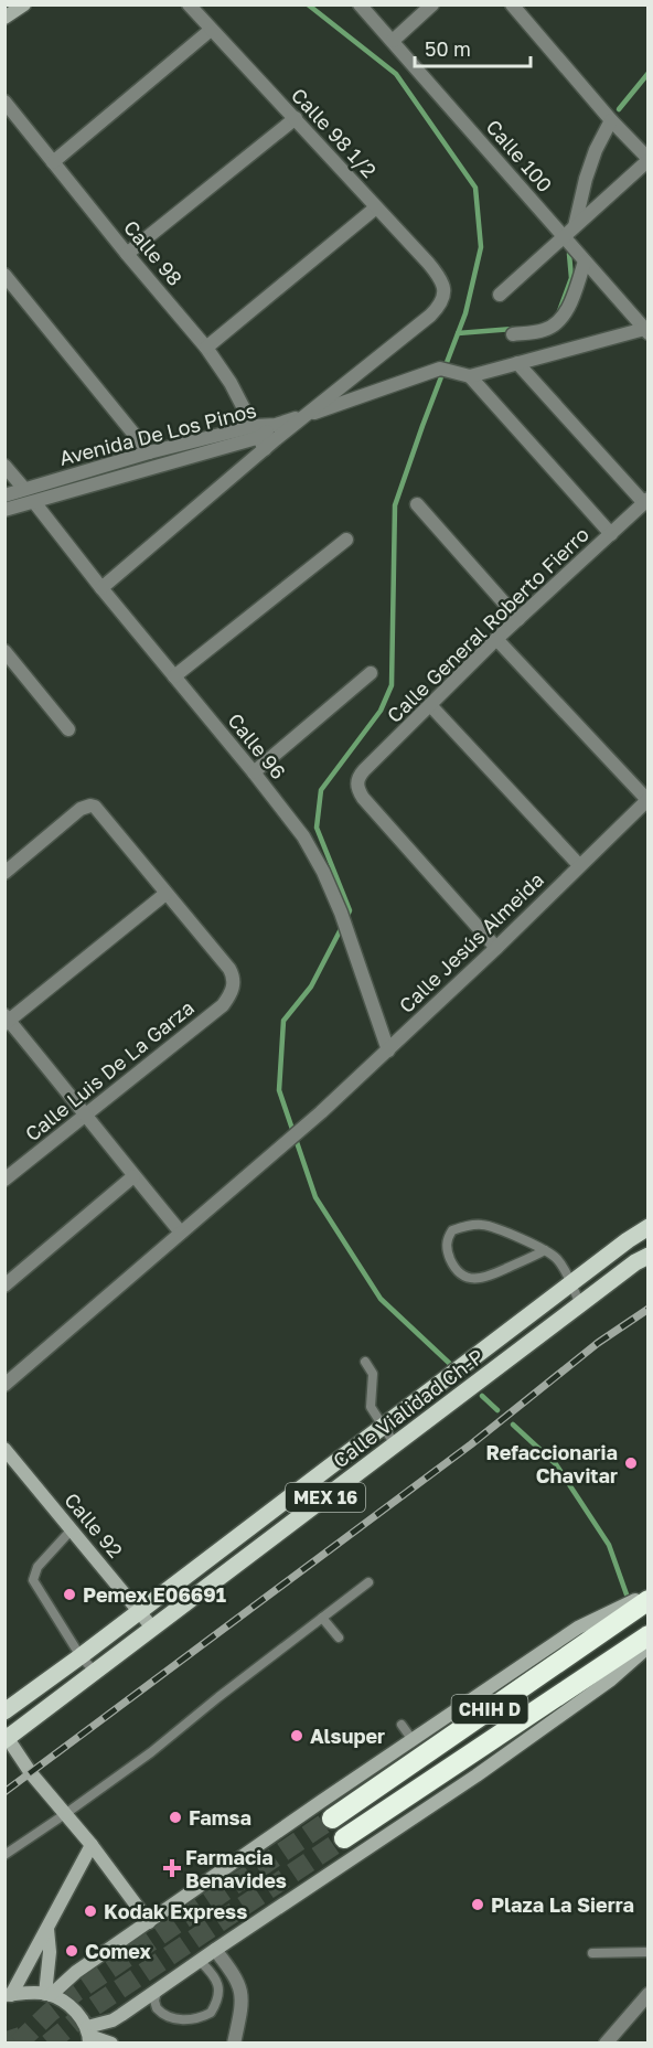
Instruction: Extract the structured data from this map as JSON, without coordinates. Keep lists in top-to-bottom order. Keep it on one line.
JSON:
{"streets":{"highway":["CHIH D"],"main road":["Calle Vialidad Ch-P","MEX 16"],"street":["Calle 98 1/2","Calle 100","Calle 98","Avenida De Los Pinos","Calle General Roberto Fierro","Calle 96","Calle Jesús Almeida","Calle Luis De La Garza","Calle 92"]},"crossings":[["Calle 98 1/2","Avenida De Los Pinos"],["Calle 98","Avenida De Los Pinos"],["Avenida De Los Pinos","Calle 96"],["Calle General Roberto Fierro","Calle Jesús Almeida"],["Calle 96","Calle Jesús Almeida"],["Calle Vialidad Ch-P","Calle 92"]],"places":{"other":["Refaccionaria Chavitar","Pemex E06691","Alsuper","Famsa","Plaza La Sierra","Kodak Express","Comex"],"health":["Farmacia Benavides"]},"scale_bar":"50 m"}
